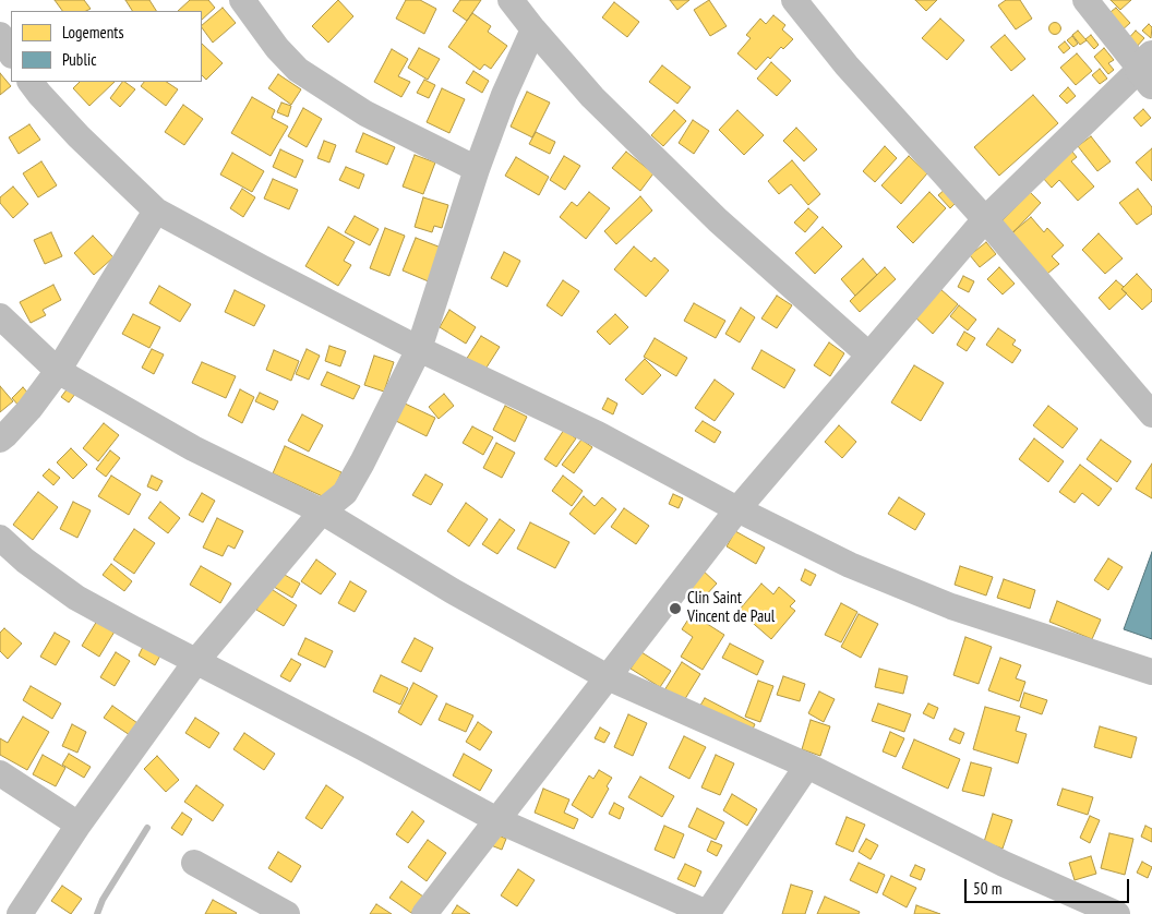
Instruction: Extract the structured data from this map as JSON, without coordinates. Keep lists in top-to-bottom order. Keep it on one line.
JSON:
{"places":["Clin Saint Vincent de Paul"],"legend":["Logements","Public"],"scale_bar":"50 m"}
